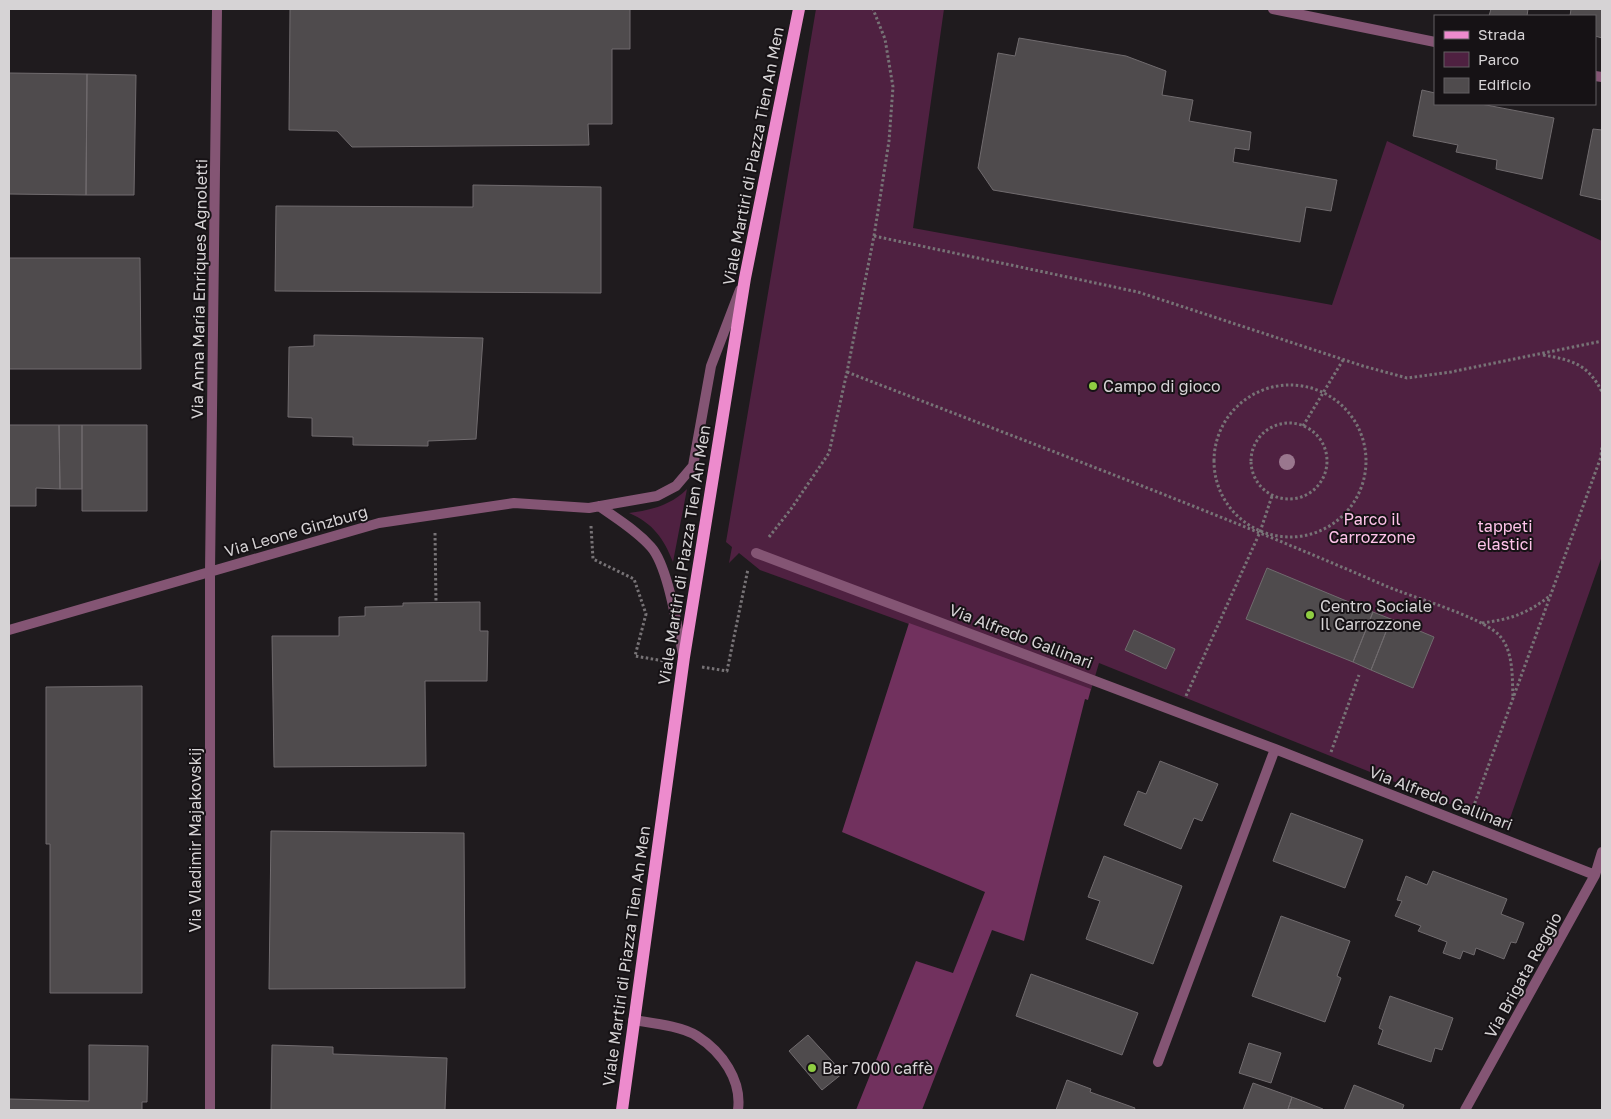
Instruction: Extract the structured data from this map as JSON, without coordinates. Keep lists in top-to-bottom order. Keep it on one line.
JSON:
{"streets":{"main road":["Viale Martiri di Piazza Tien An Men"],"street":["Via Anna Maria Enriques Agnoletti","Via Leone Ginzburg","Via Alfredo Gallinari","Via Vladimir Majakovskij","Via Brigata Reggio"]},"crossings":[["Viale Martiri di Piazza Tien An Men","Via Leone Ginzburg"],["Via Anna Maria Enriques Agnoletti","Via Leone Ginzburg"],["Via Anna Maria Enriques Agnoletti","Via Vladimir Majakovskij"],["Via Leone Ginzburg","Via Vladimir Majakovskij"],["Via Alfredo Gallinari","Via Brigata Reggio"]],"parks":["Parco il Carrozzone","tappeti elastici"],"places":["Campo di gioco","Centro Sociale Il Carrozzone","Bar 7000 caffè"],"legend":["Strada","Parco","Edificio"]}
